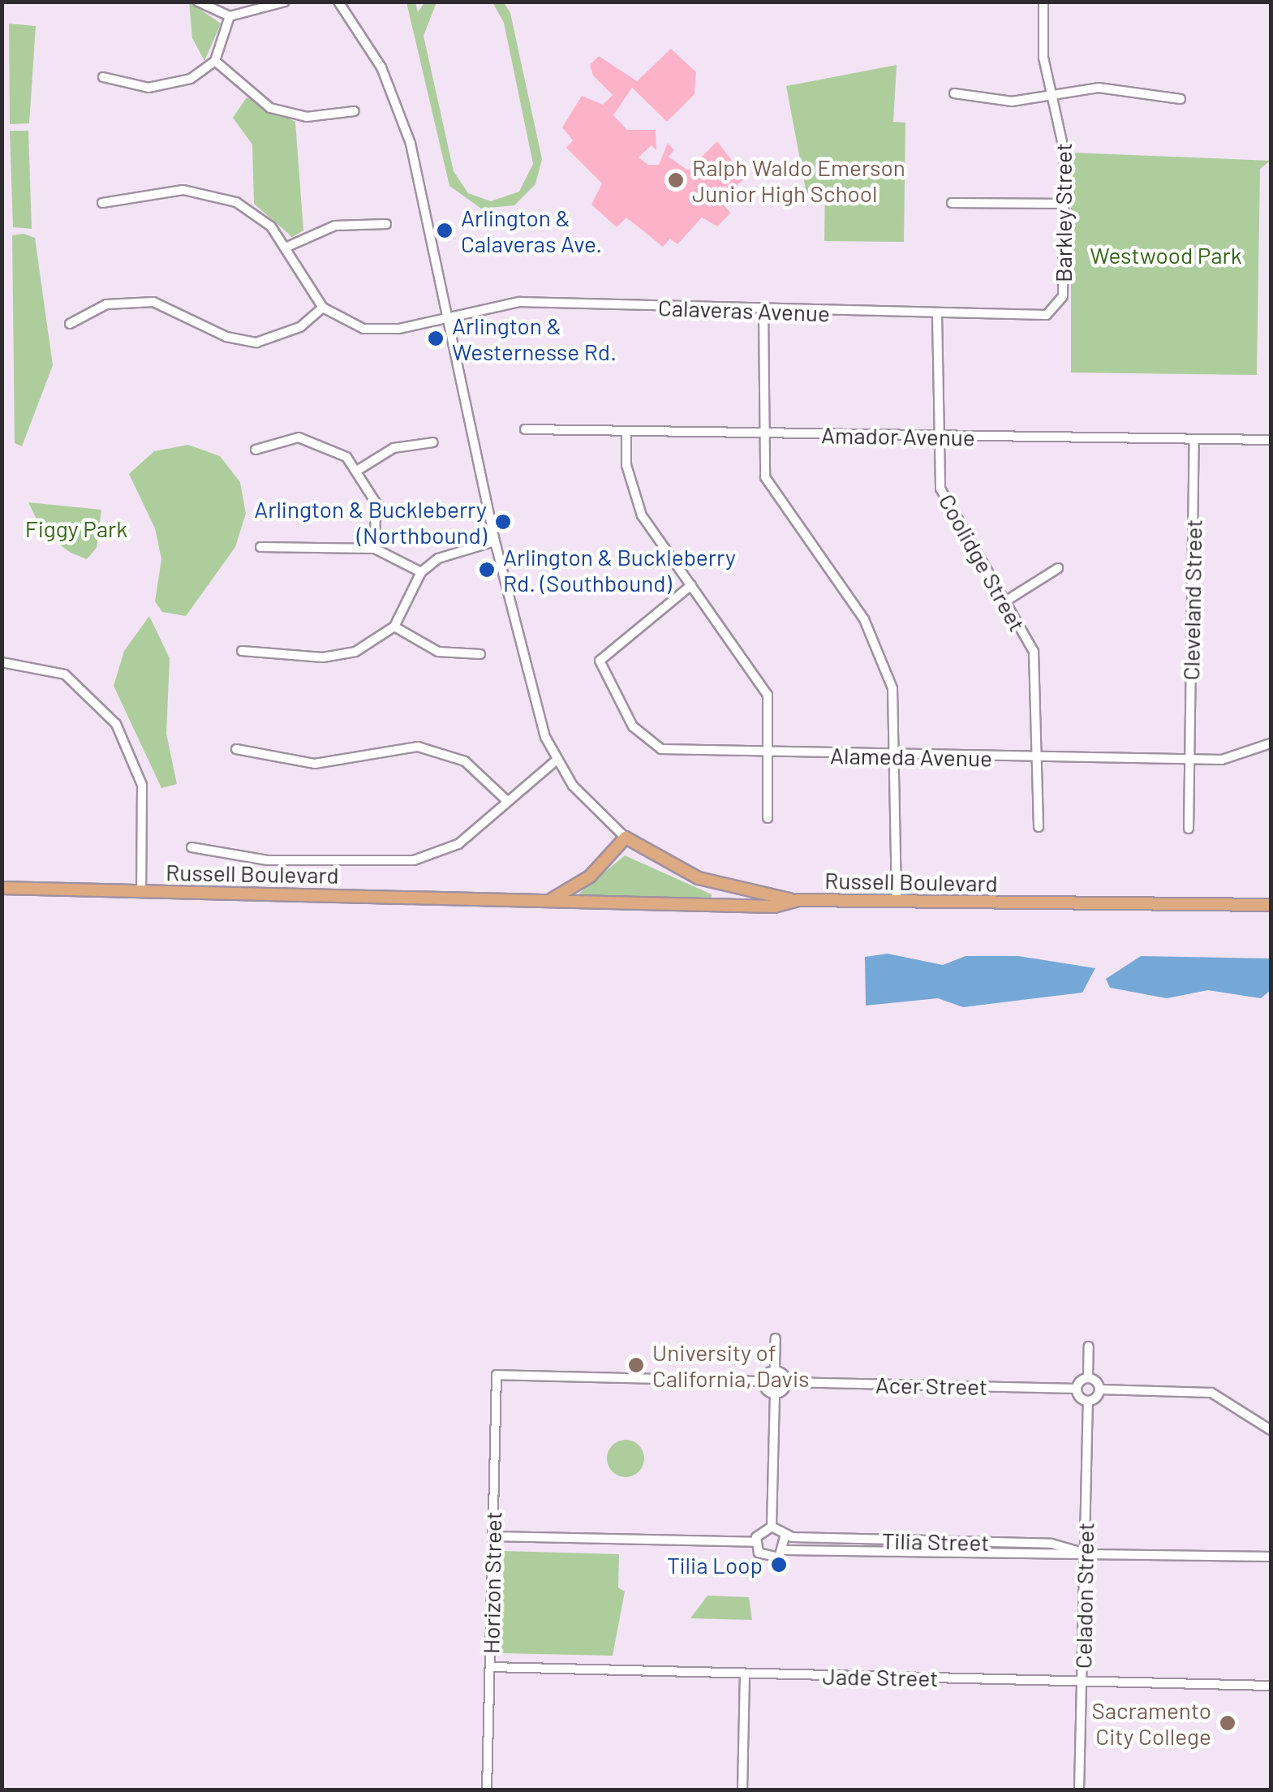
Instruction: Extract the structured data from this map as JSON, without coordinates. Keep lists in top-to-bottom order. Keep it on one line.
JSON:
{"streets":{"main road":["Russell Boulevard"],"street":["Barkley Street","Calaveras Avenue","Amador Avenue","Coolidge Street","Cleveland Street","Alameda Avenue","Acer Street","Tilia Street","Horizon Street","Celadon Street","Jade Street"]},"crossings":[["Barkley Street","Calaveras Avenue"],["Calaveras Avenue","Coolidge Street"],["Amador Avenue","Coolidge Street"],["Amador Avenue","Cleveland Street"],["Coolidge Street","Alameda Avenue"],["Cleveland Street","Alameda Avenue"],["Tilia Street","Celadon Street"],["Horizon Street","Jade Street"],["Celadon Street","Jade Street"]],"parks":["Westwood Park","Figgy Park"],"places":["Ralph Waldo Emerson Junior High School","Arlington & Calaveras Ave.","Arlington & Westernesse Rd.","Arlington & Buckleberry (Northbound)","Arlington & Buckleberry Rd. (Southbound)","University of California, Davis","Tilia Loop","Sacramento City College"]}
